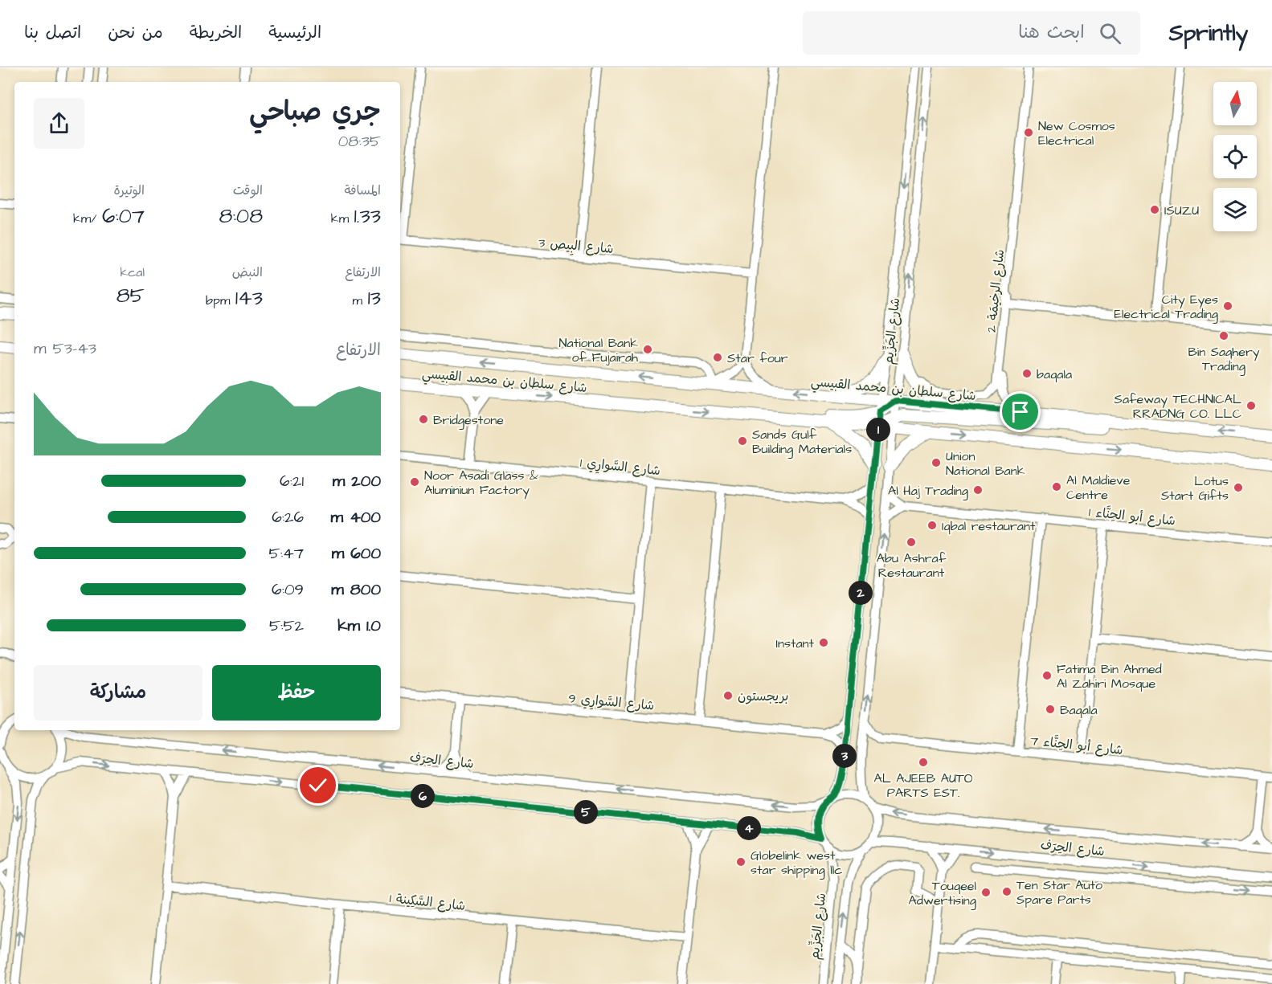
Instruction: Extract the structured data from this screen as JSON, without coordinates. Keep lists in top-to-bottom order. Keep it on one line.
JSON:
{"streets":{"main road":["شارع سلطان بن محمد القبيسي"],"street":["شارع البِيص 3","شارع الرخيمَة 2","شارع الجَزِّيم","شارع السَّوارِي 1","شارع أبو الحِنَّاء 1","شارع السَّوارِي 9","شارع أبو الحِنَّاء 7","شارع الحِرَف","شارع السَّكِينة 1"]},"crossings":[["شارع الرخيمَة 2","شارع الجَزِّيم"],["شارع الرخيمَة 2","شارع سلطان بن محمد القبيسي"],["شارع الجَزِّيم","شارع سلطان بن محمد القبيسي"],["شارع الجَزِّيم","شارع السَّوارِي 1"],["شارع الجَزِّيم","شارع السَّوارِي 9"],["شارع الجَزِّيم","شارع الحِرَف"]],"places":["New Cosmos Electrical","ISUZU","City Eyes Electrical Trading","Bin Saghery Trading","National Bank of Fujairah","Star four","baqala","Safeway TECHNICAL RRADNG CO. LLC","Bridgestone","Sands Gulf Building Materials","Union National Bank","Noor Asadi Glass & Aluminiun Factory","Al Maldieve Centre","Lotus Start Gifts","Al Haj Trading","Iqbal restaurant","Abu Ashraf Restaurant","Instant","Fatima Bin Ahmed Al Zahiri Mosque","بريجستون","Baqala","AL AJEEB AUTO PARTS EST.","Globelink west star shipping llc","Ten Star Auto Spare Parts","Touqeel Adwertising"],"north":"top","page":{"header":"Sprintly","search":"ابحث هنا","nav":["الرئيسية","الخريطة","من نحن","اتصل بنا"],"heading":["جري صباحي","08:35"],"stats":[["المسافة","1.33 km"],["الوقت","8:08"],["الوتيرة","6:07 /km"],["الارتفاع","13 m"],["النبض","143 bpm"],["kcal","85"]],"chart":["الارتفاع","43–53 m"],"pins":["1","2","3","6","5","4"],"list":[{"name":"200 m","note":"6:21"},{"name":"400 m","note":"6:26"},{"name":"600 m","note":"5:47"},{"name":"800 m","note":"6:09"},{"name":"1.0 km","note":"5:52"}],"buttons":["حفظ","مشاركة"]}}
